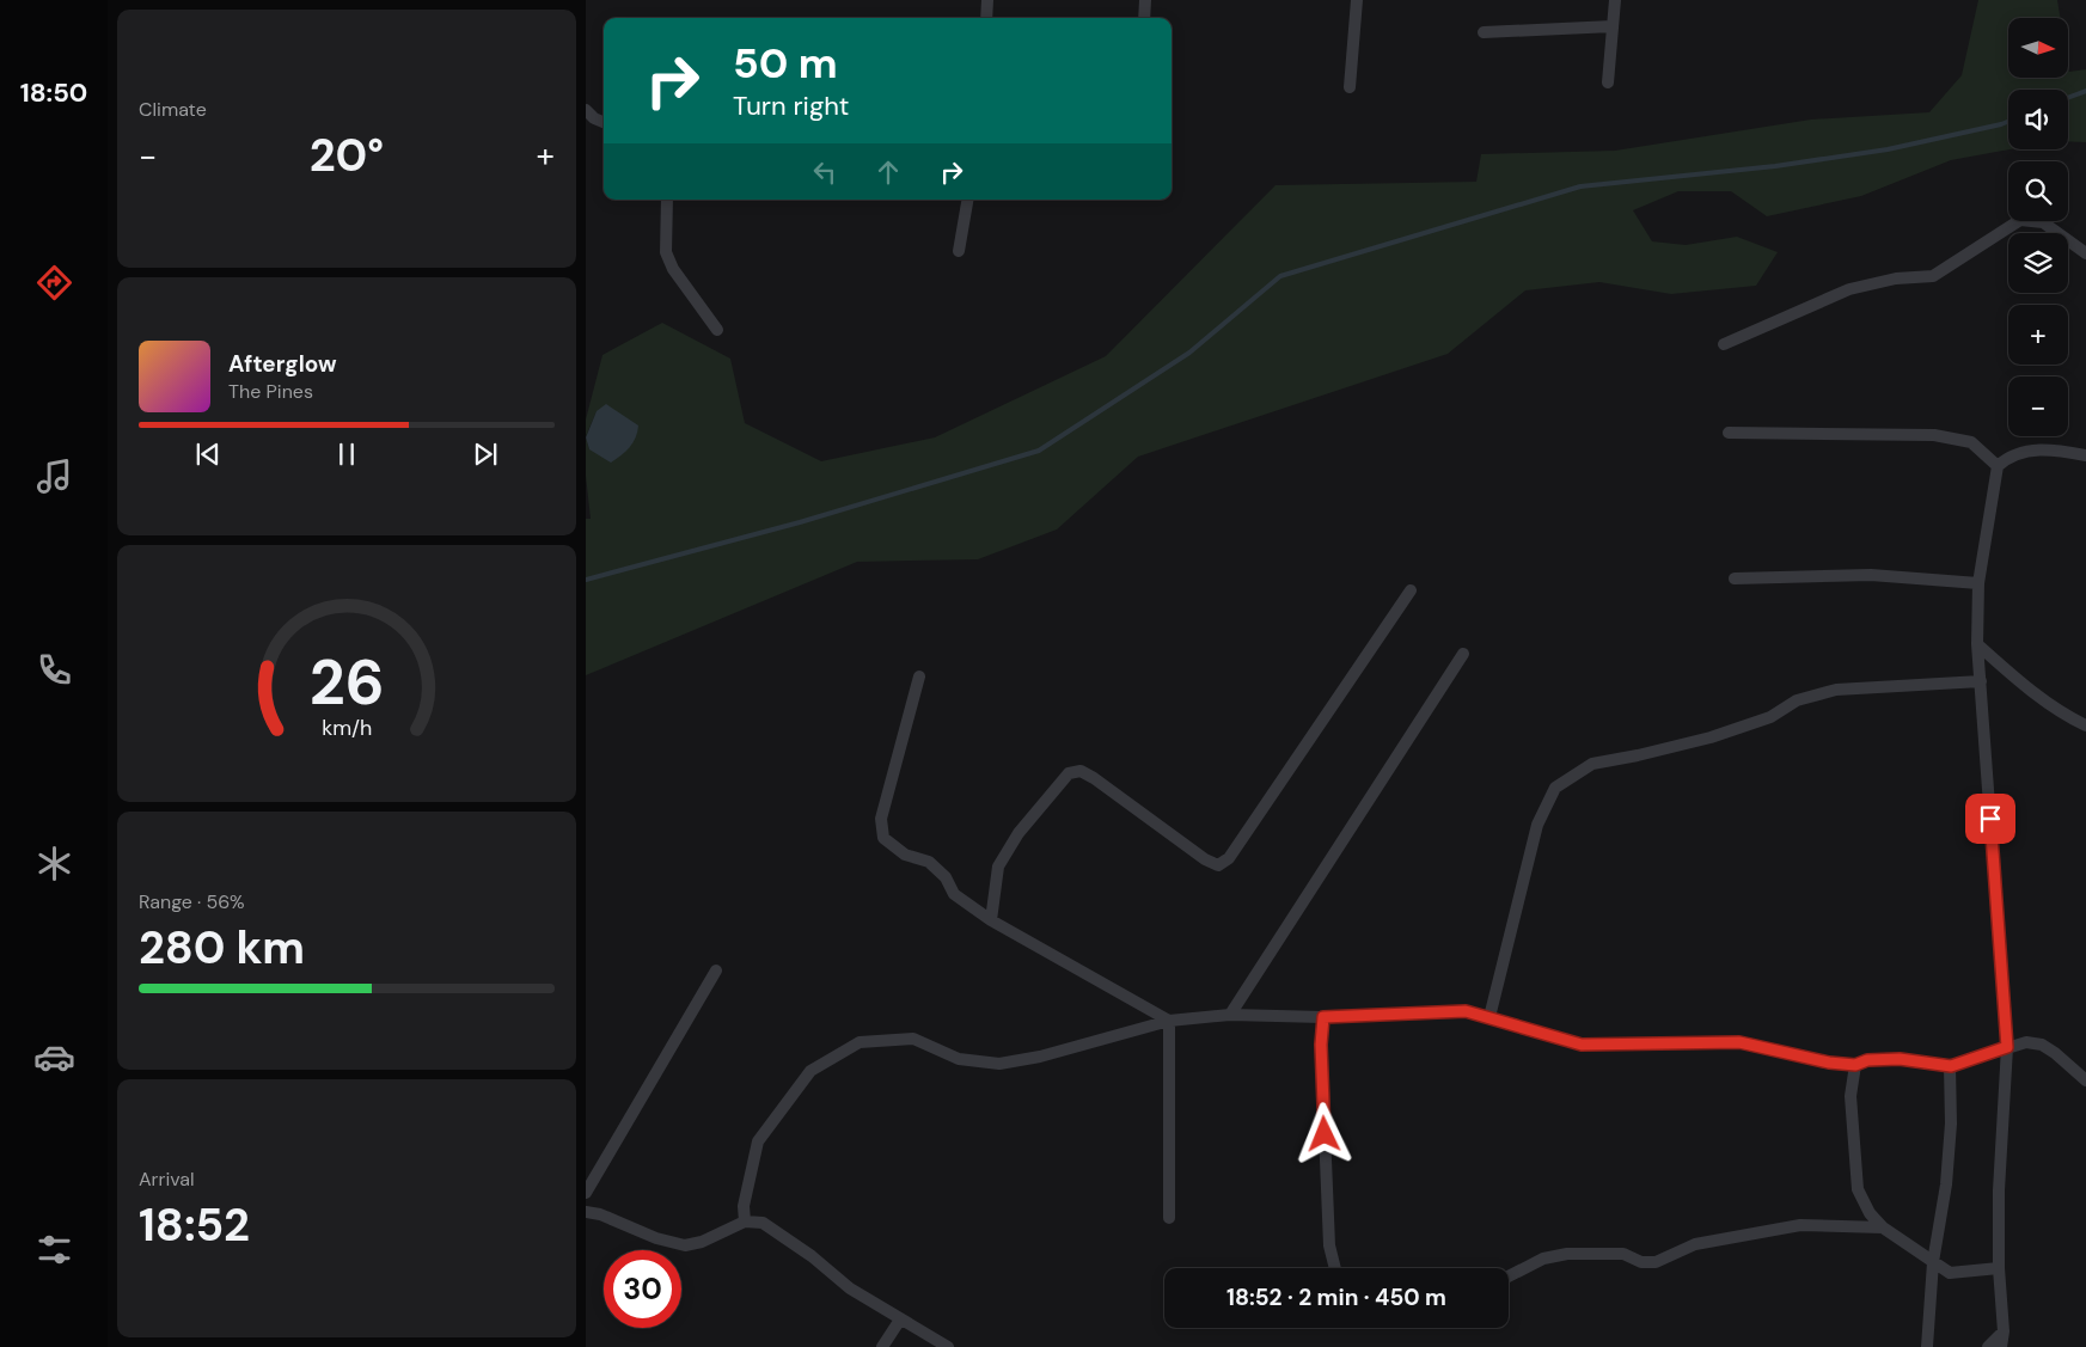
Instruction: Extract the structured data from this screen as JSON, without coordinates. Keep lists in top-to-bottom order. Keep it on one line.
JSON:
{"north":"right","page":{"tabs":"18:50","tile":["Climate",["Range · 56%","280 km"],["Arrival","18:52"]],"map_buttons":["+","−"],"turn":["50 m","Turn right"],"heat":["−","20°","+"],"song":["Afterglow","The Pines"],"limit":"30","trip":"18:52 · 2 min · 450 m","gauge":["26","km/h"]}}
